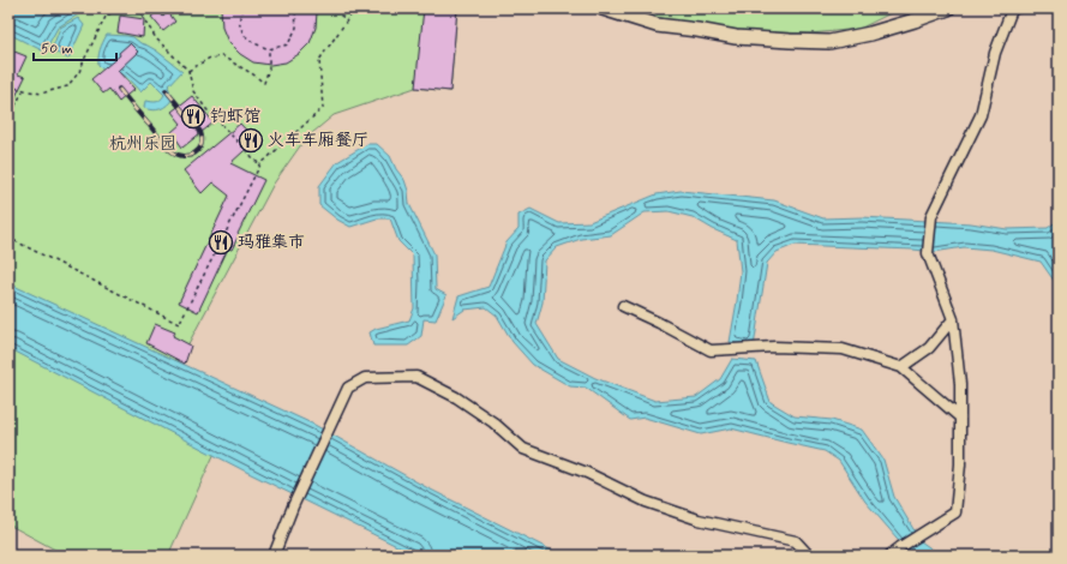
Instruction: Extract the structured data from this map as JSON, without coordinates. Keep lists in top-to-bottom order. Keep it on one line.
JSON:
{"parks":["杭州乐园"],"places":{"restaurant":["钓虾馆","火车车厢餐厅","玛雅集市"]},"scale_bar":"50 m"}
